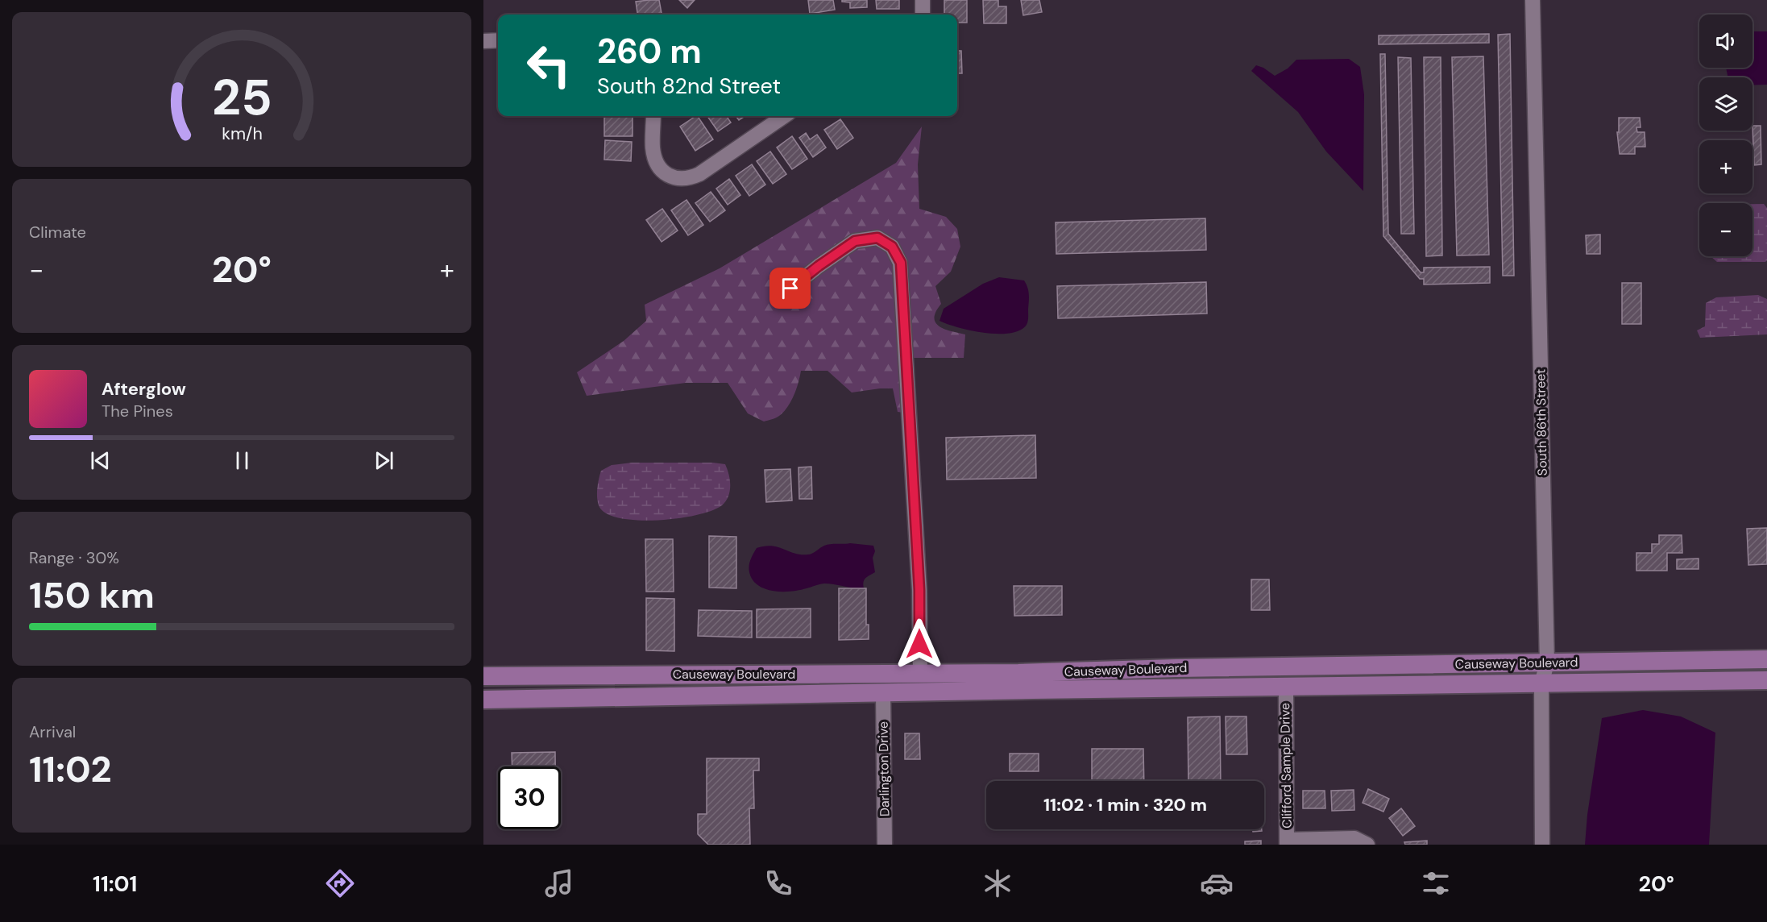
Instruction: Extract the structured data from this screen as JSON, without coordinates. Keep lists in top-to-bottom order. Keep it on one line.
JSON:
{"streets":{"main road":["Causeway Boulevard"],"street":["South 86th Street","Clifford Sample Drive","Darlington Drive"]},"crossings":[["South 86th Street","Causeway Boulevard"],["Causeway Boulevard","Clifford Sample Drive"],["Causeway Boulevard","Darlington Drive"]],"page":{"map_buttons":["+","−"],"turn":["260 m","South 82nd Street"],"tile":["Climate",["Range · 30%","150 km"],["Arrival","11:02"]],"heat":["−","20°","+"],"song":["Afterglow","The Pines"],"limit":"30","trip":"11:02 · 1 min · 320 m","tabs":["11:01","20°"],"gauge":["25","km/h"]}}
